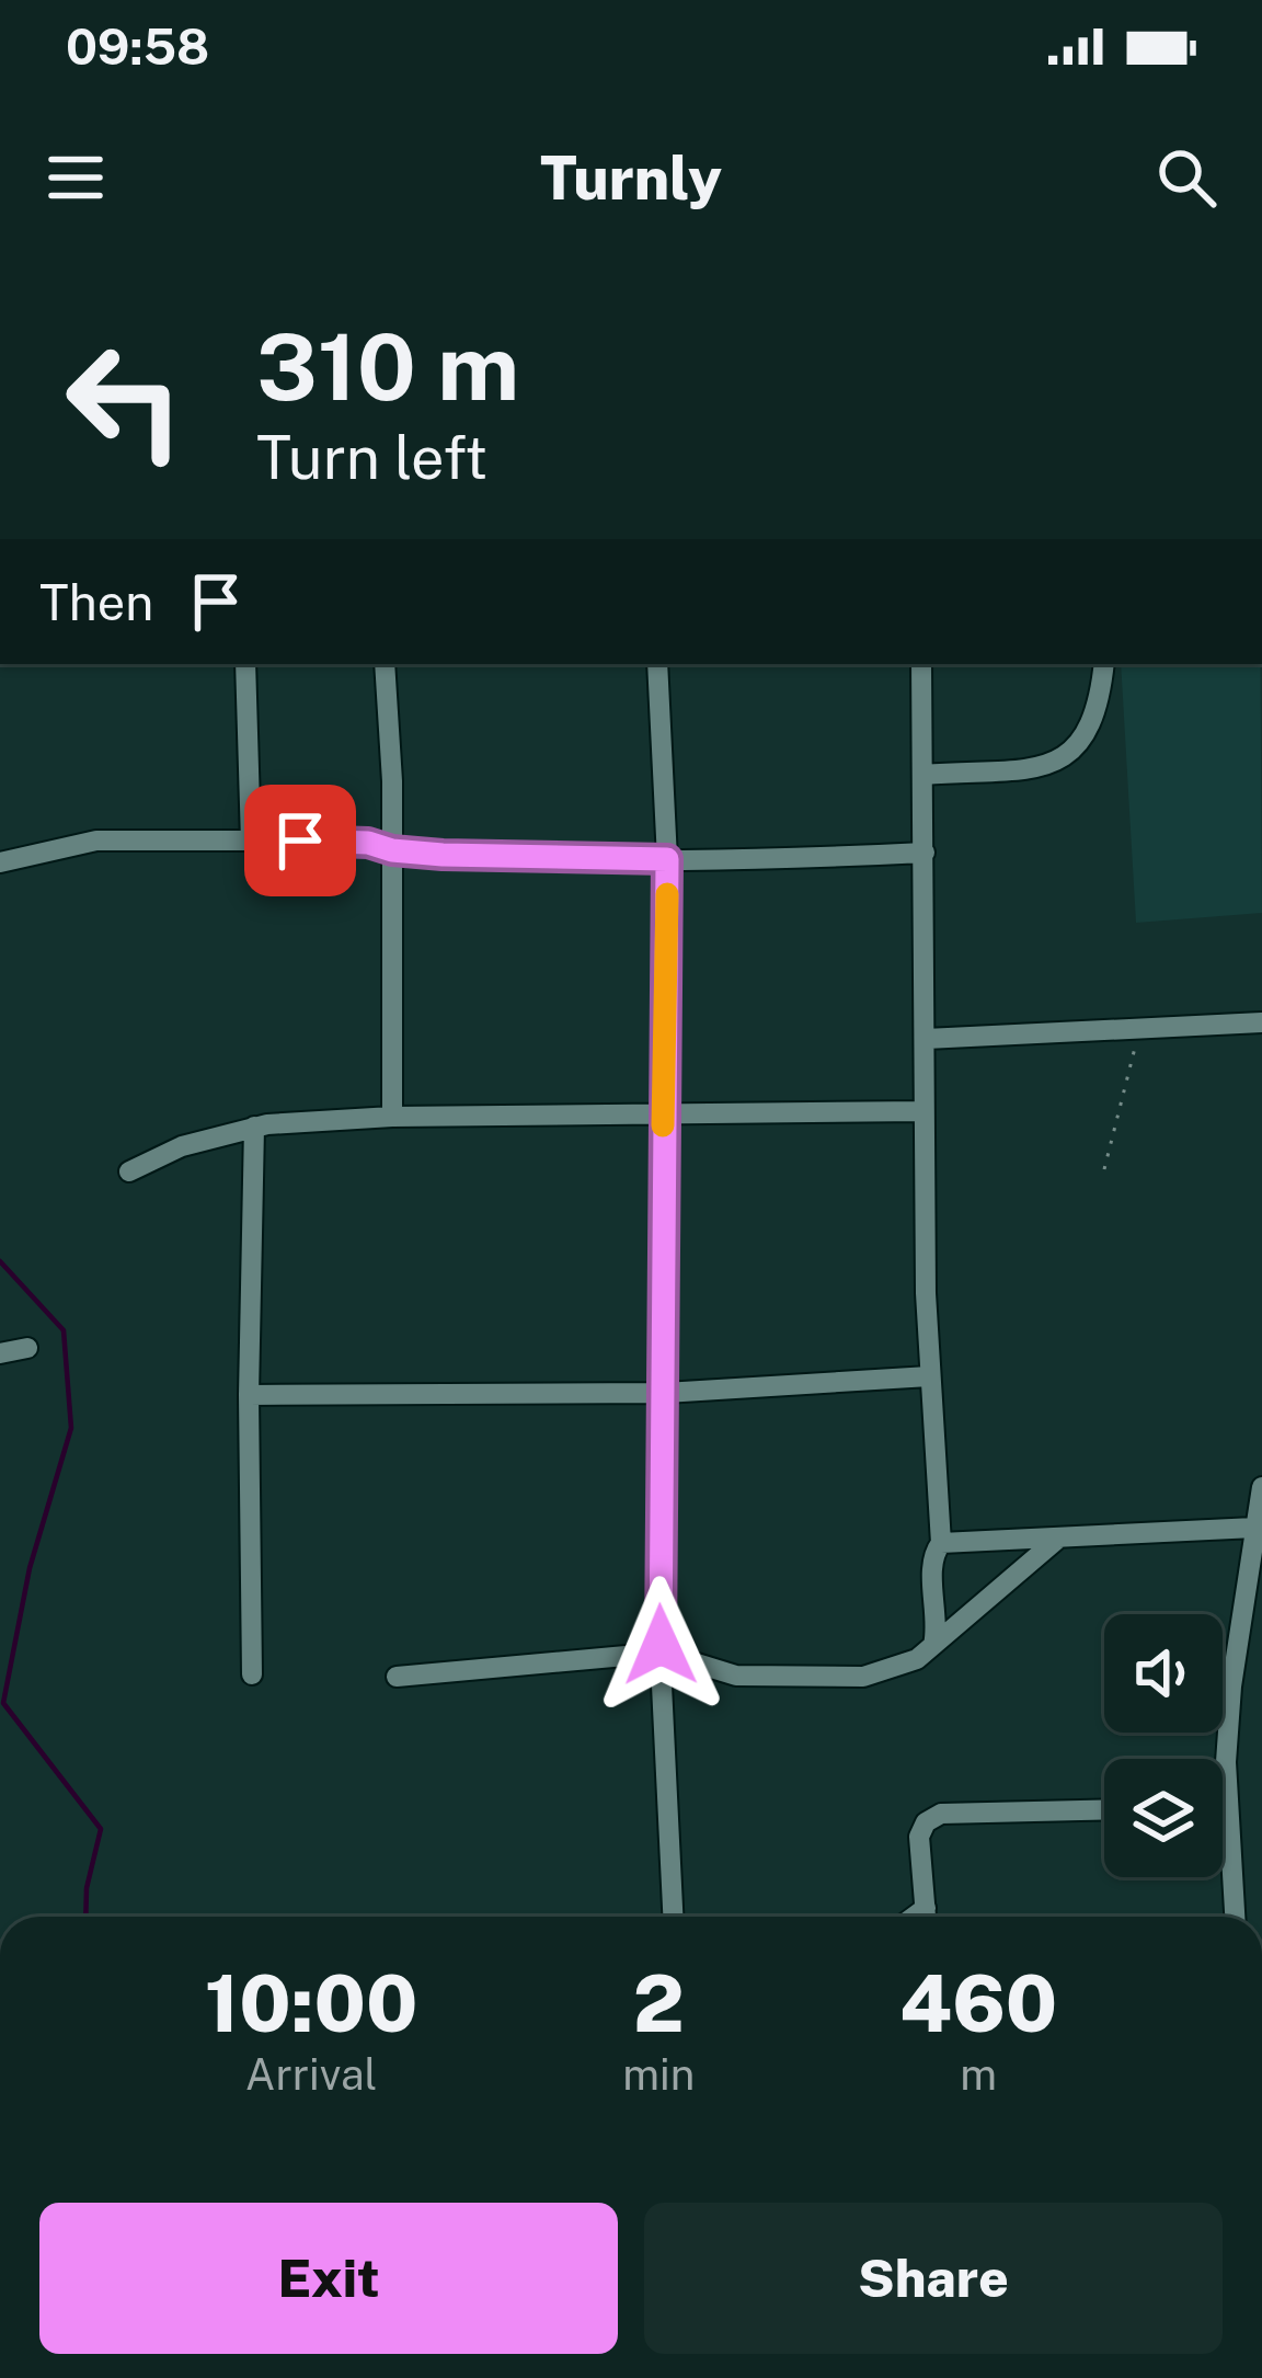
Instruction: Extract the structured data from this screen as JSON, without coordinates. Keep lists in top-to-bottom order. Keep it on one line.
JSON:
{"page":{"status":"09:58","header":"Turnly","turn":["310 m","Turn left"],"then":"Then","eta":["10:00","Arrival","2","min","460","m"],"buttons":["Exit","Share"]}}
